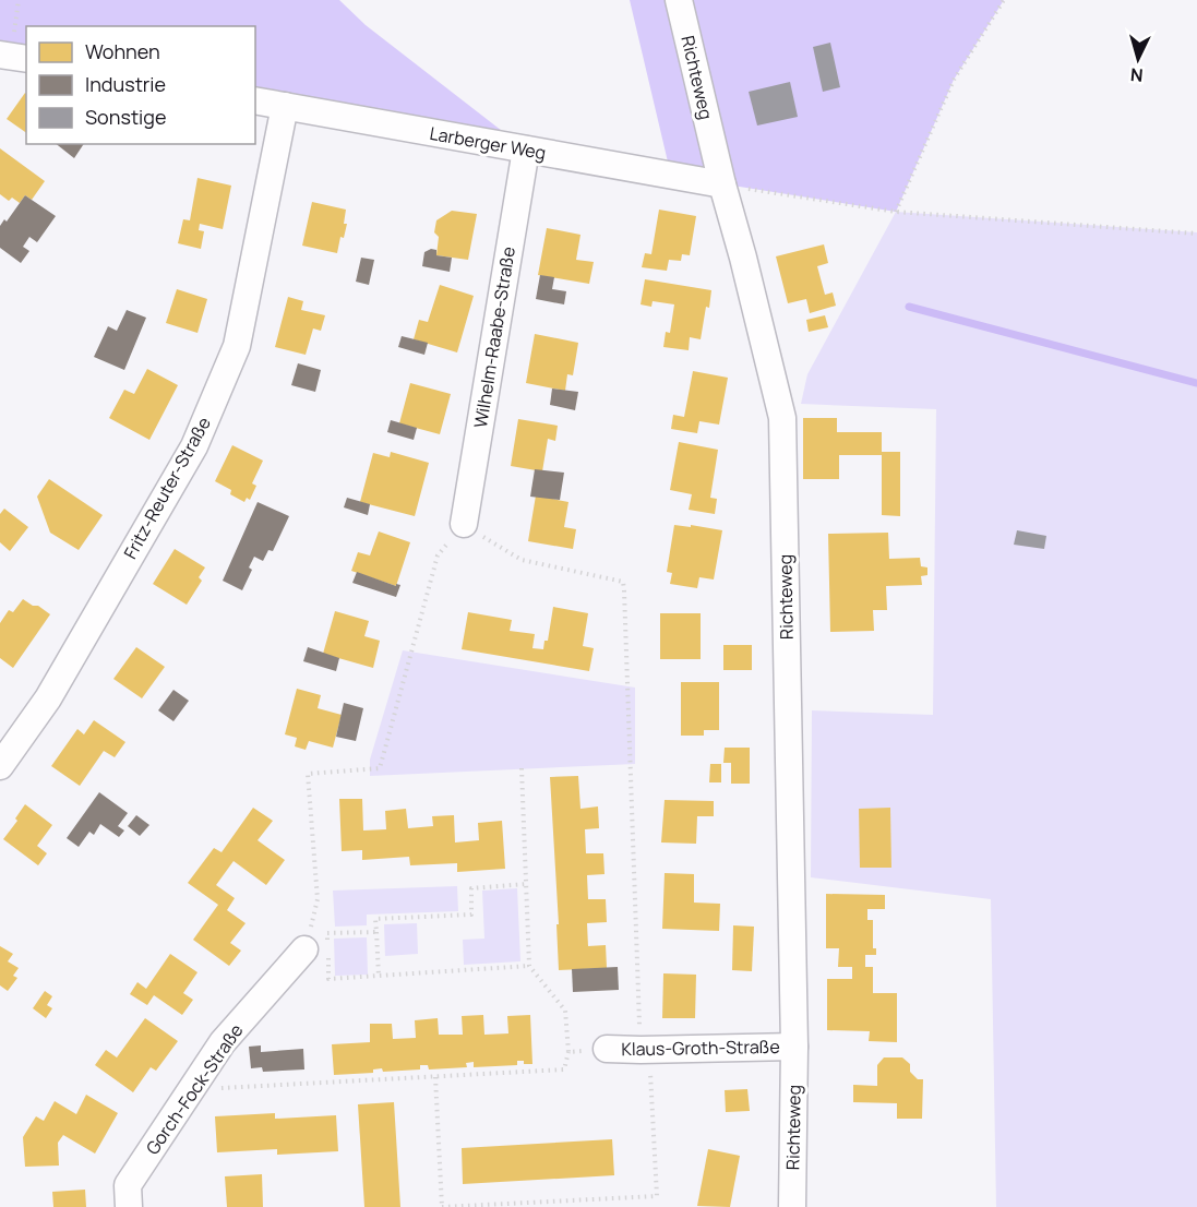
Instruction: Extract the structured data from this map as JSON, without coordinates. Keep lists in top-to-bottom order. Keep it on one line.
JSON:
{"streets":{"street":["Richteweg","Larberger Weg","Wilhelm-Raabe-Straße","Fritz-Reuter-Straße","Klaus-Groth-Straße","Gorch-Fock-Straße"]},"crossings":[["Richteweg","Larberger Weg"],["Richteweg","Klaus-Groth-Straße"],["Larberger Weg","Wilhelm-Raabe-Straße"],["Larberger Weg","Fritz-Reuter-Straße"]],"legend":["Wohnen","Industrie","Sonstige"],"north":"bottom"}
